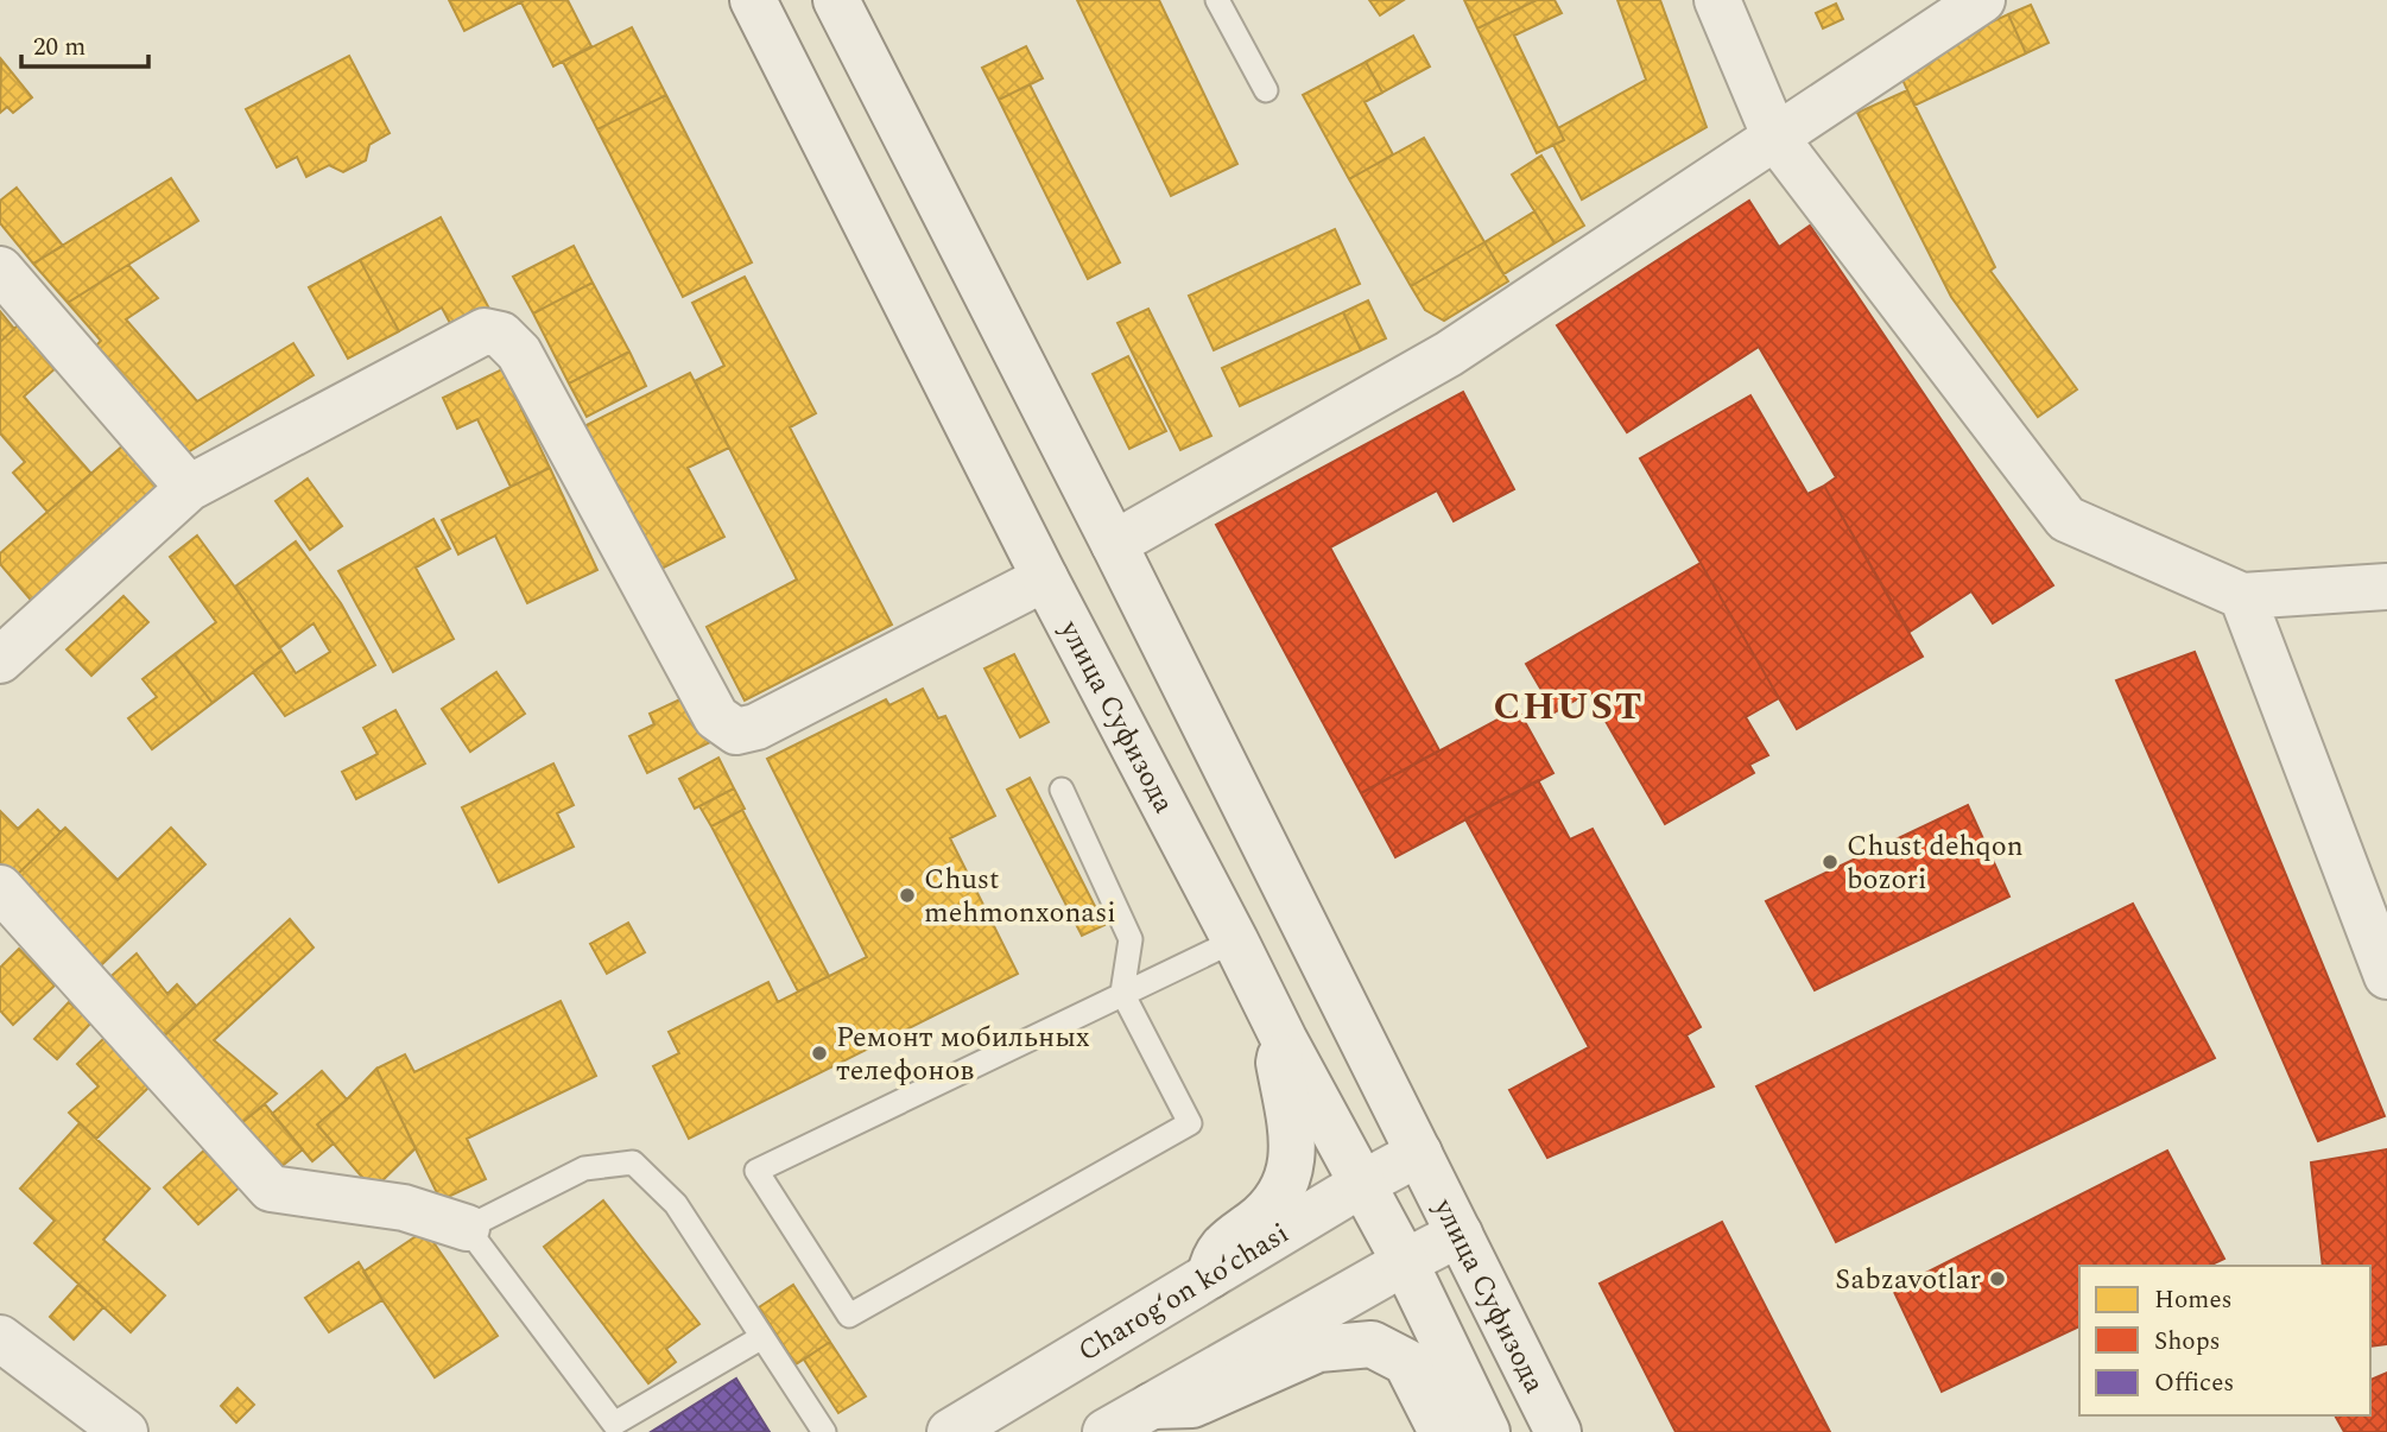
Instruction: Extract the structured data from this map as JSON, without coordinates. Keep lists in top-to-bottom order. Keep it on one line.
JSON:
{"streets":{"street":["улица Суфизода","Charog‘on ko‘chasi"]},"crossings":[["улица Суфизода","Charog‘on ko‘chasi"]],"districts":["CHUST"],"places":["Chust dehqon bozori","Chust mehmonxonasi","Ремонт мобильных телефонов","Sabzavotlar"],"legend":["Homes","Shops","Offices"],"scale_bar":"20 m"}
